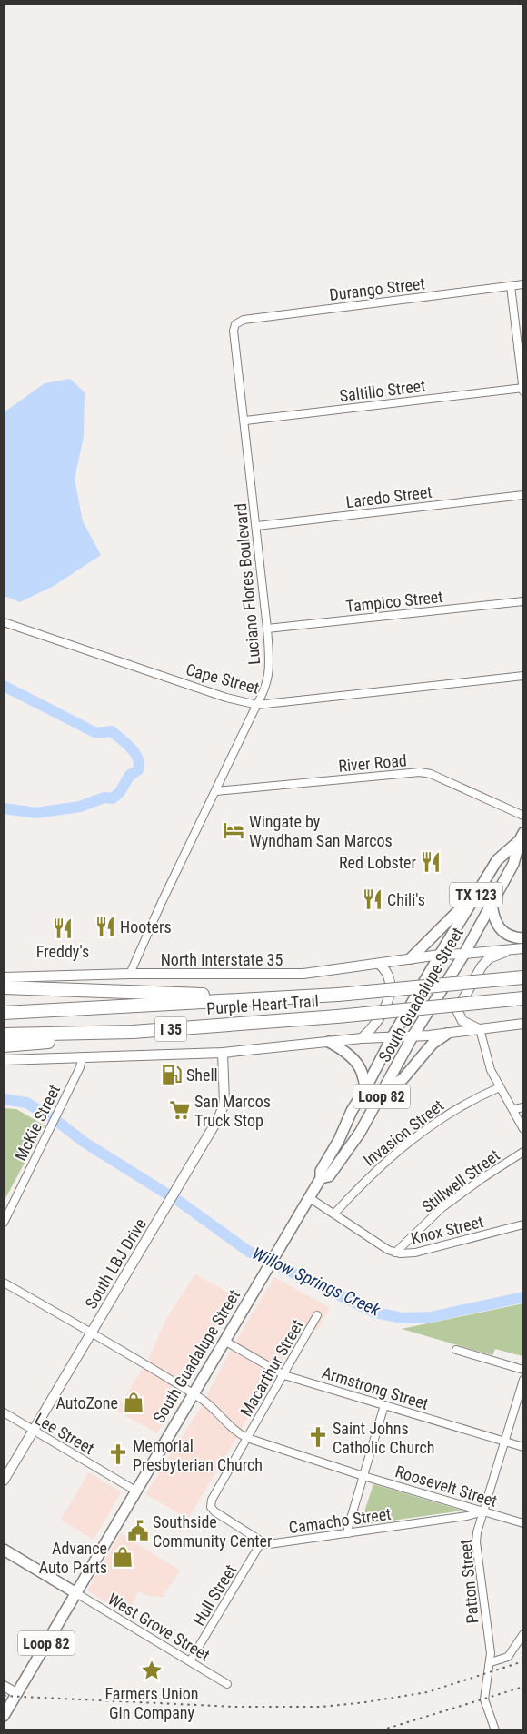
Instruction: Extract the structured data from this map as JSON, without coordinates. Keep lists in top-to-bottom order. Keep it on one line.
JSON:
{"streets":{"highway":["Purple Heart Trail","I 35"],"main road":["TX 123","North Interstate 35","South Guadalupe Street","Loop 82","South LBJ Drive"],"street":["Durango Street","Saltillo Street","Laredo Street","Luciano Flores Boulevard","Tampico Street","Cape Street","River Road","McKie Street","Invasion Street","Stillwell Street","Knox Street","Macarthur Street","Armstrong Street","Lee Street","Roosevelt Street","Camacho Street","Patton Street","Hull Street","West Grove Street"]},"crossings":[["Durango Street","Luciano Flores Boulevard"],["Saltillo Street","Luciano Flores Boulevard"],["Laredo Street","Luciano Flores Boulevard"],["Luciano Flores Boulevard","Tampico Street"],["Luciano Flores Boulevard","Cape Street"],["Luciano Flores Boulevard","River Road"],["Luciano Flores Boulevard","North Interstate 35"],["North Interstate 35","South Guadalupe Street"],["South Guadalupe Street","Knox Street"],["South Guadalupe Street","Armstrong Street"],["South Guadalupe Street","Lee Street"],["South Guadalupe Street","Roosevelt Street"],["South Guadalupe Street","West Grove Street"],["Invasion Street","Knox Street"],["Stillwell Street","Knox Street"],["South LBJ Drive","Lee Street"],["South LBJ Drive","Roosevelt Street"],["Macarthur Street","Armstrong Street"],["Macarthur Street","Roosevelt Street"],["Macarthur Street","Camacho Street"],["Macarthur Street","Hull Street"],["Armstrong Street","Patton Street"],["Roosevelt Street","Camacho Street"],["Roosevelt Street","Patton Street"],["Camacho Street","Patton Street"],["Camacho Street","Hull Street"],["Hull Street","West Grove Street"]],"water":["Willow Springs Creek"],"places":{"hotel":["Wingate by Wyndham San Marcos"],"restaurant":["Red Lobster","Chili's","Hooters","Freddy's"],"fuel station":["Shell"],"supermarket":["San Marcos Truck Stop"],"shop":["AutoZone","Advance Auto Parts"],"church":["Saint Johns Catholic Church","Memorial Presbyterian Church"],"public building":["Southside Community Center"],"place":["Farmers Union Gin Company"]}}
